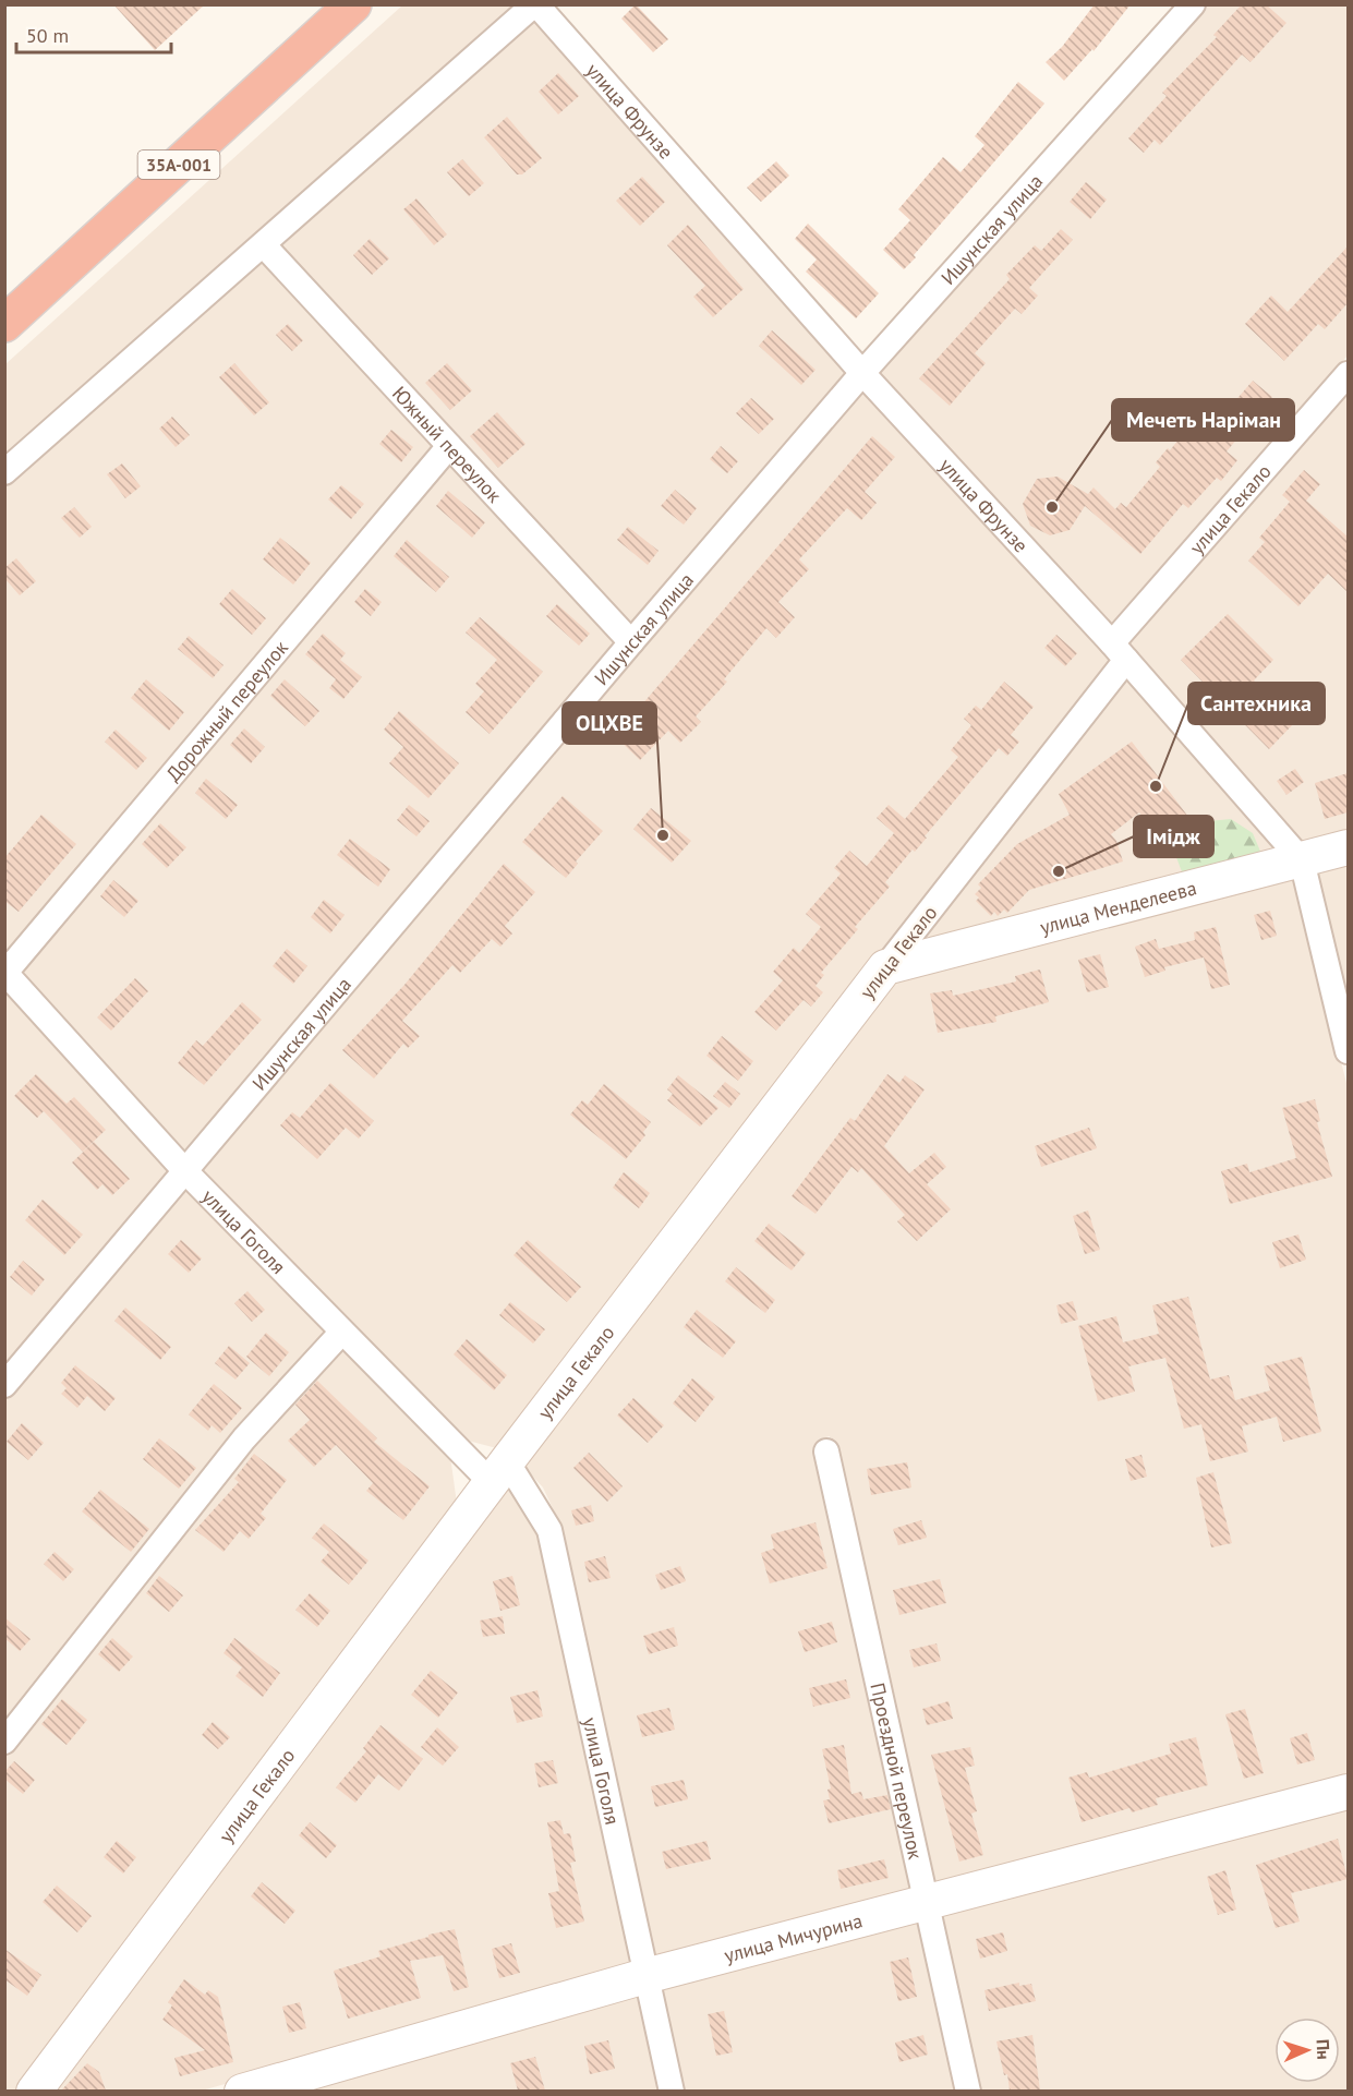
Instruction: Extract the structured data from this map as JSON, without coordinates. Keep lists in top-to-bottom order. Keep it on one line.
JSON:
{"streets":{"highway":["35А-001"],"main road":["улица Гекало","улица Менделеева","улица Мичурина"],"street":["улица Фрунзе","Ишунская улица","Южный переулок","Дорожный переулок","улица Гоголя","Проездной переулок"]},"crossings":[["улица Фрунзе","Ишунская улица"],["улица Фрунзе","улица Гекало"],["улица Фрунзе","улица Менделеева"],["Ишунская улица","Южный переулок"],["Ишунская улица","улица Гоголя"],["Южный переулок","Дорожный переулок"],["улица Гекало","улица Менделеева"],["улица Гекало","улица Гоголя"],["Дорожный переулок","улица Гоголя"],["улица Гоголя","улица Мичурина"],["Проездной переулок","улица Мичурина"]],"places":["Мечеть Наріман","Сантехника","ОЦХВЕ","Імідж"],"scale_bar":"50 m","north":"right"}
